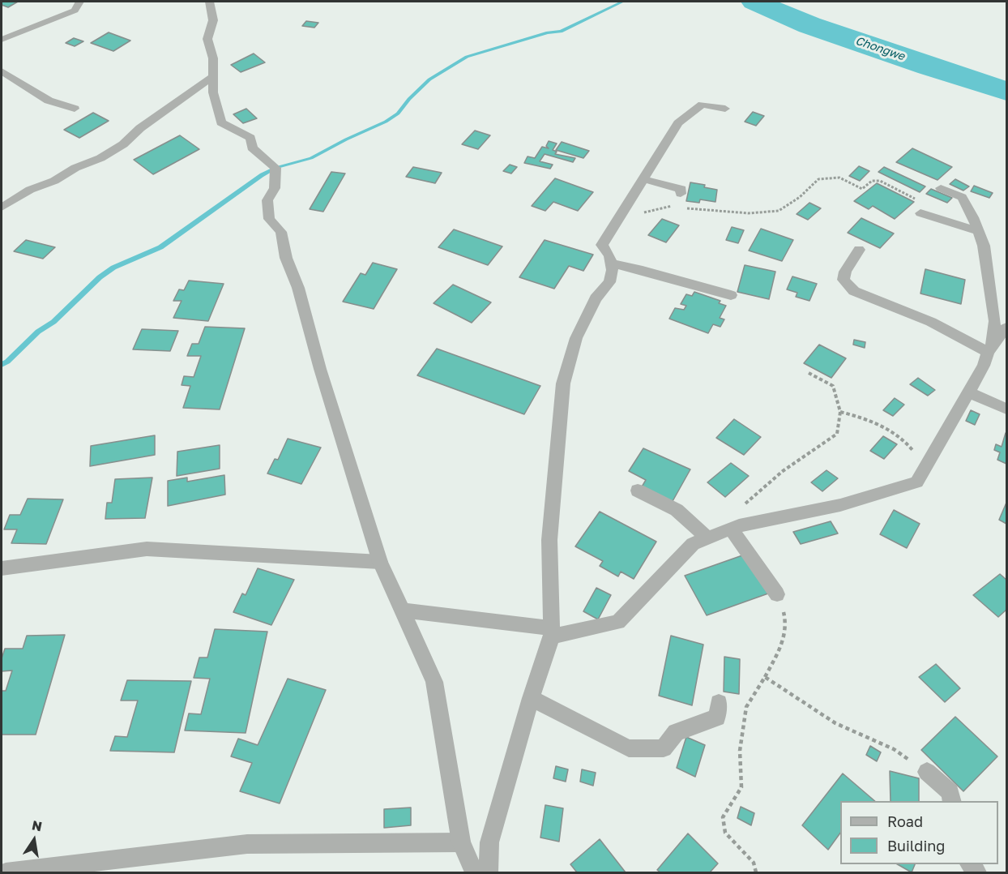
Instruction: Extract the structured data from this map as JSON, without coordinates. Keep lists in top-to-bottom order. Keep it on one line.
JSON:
{"water":["Chongwe"],"legend":["Road","Building"],"north":"top"}
